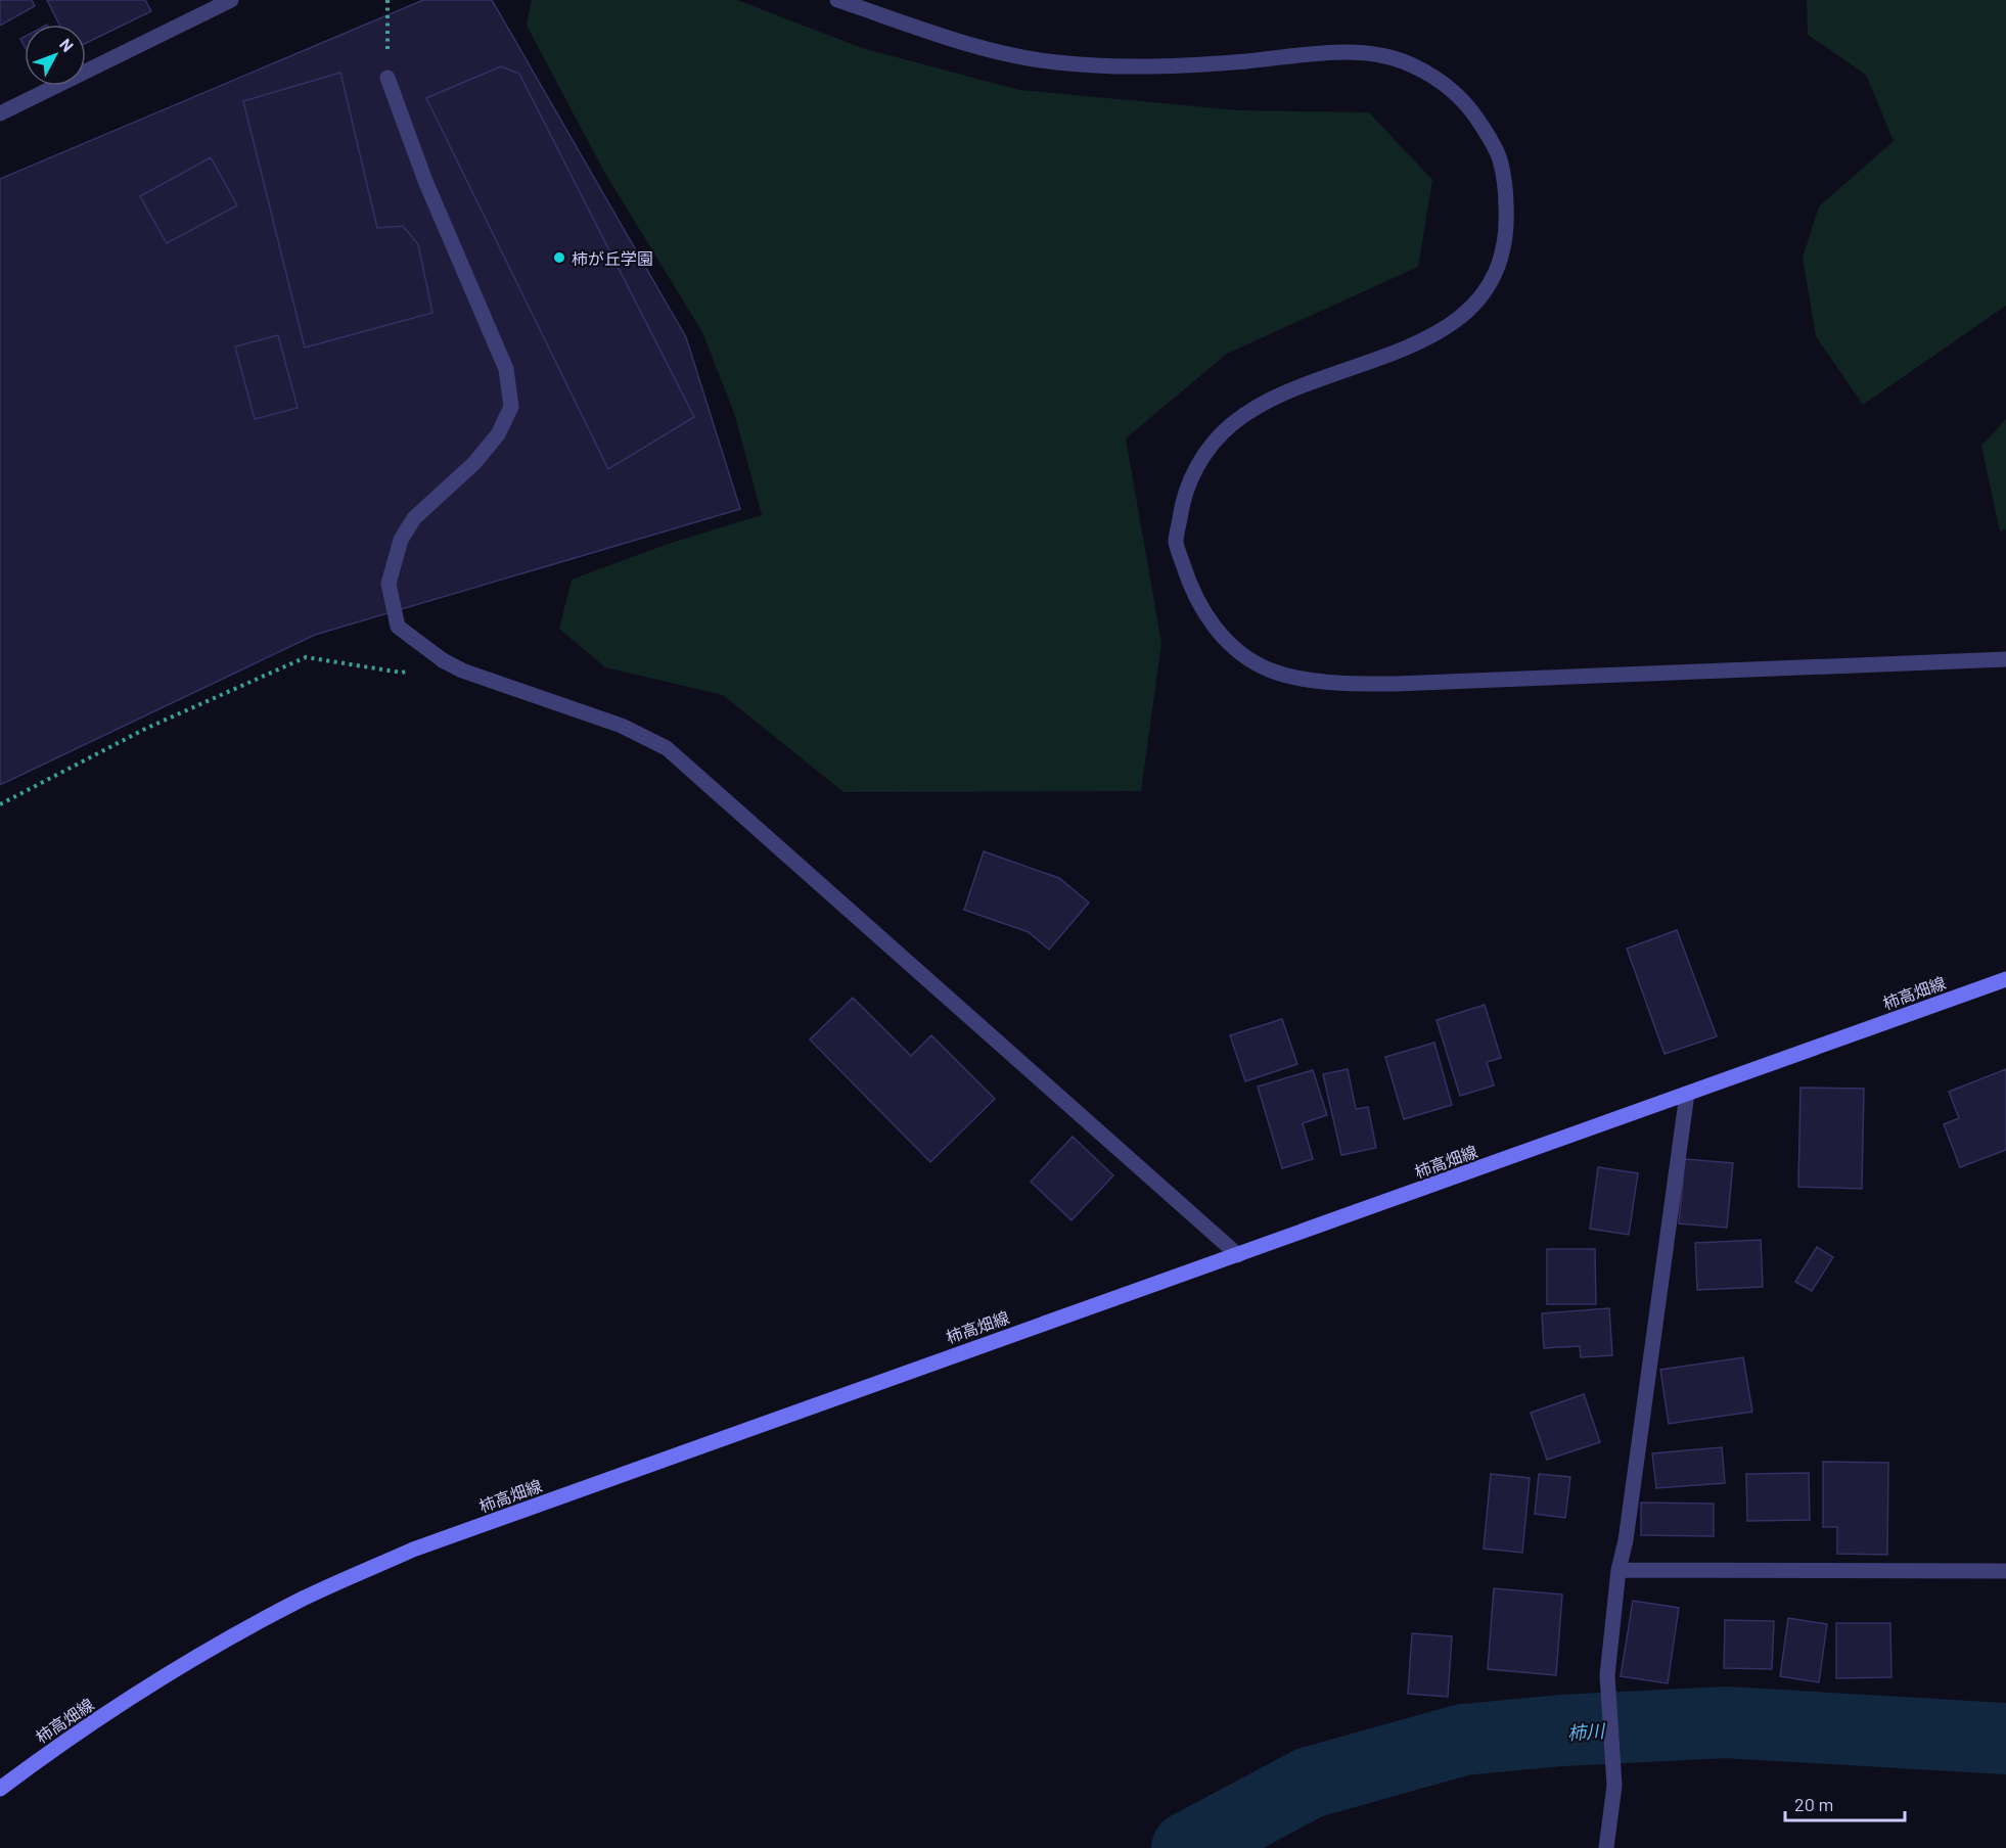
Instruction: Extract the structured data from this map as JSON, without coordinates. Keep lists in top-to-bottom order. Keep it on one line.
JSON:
{"streets":{"main road":["柿高畑線"]},"water":["柿川"],"places":["柿が丘学園"],"scale_bar":"20 m","north":"top right"}
